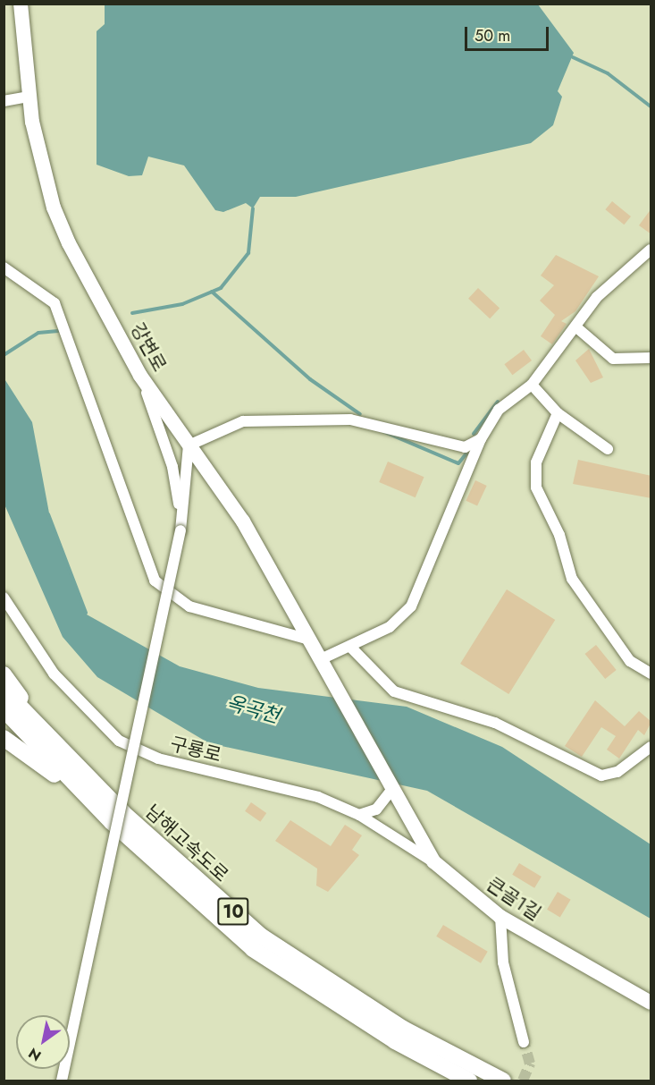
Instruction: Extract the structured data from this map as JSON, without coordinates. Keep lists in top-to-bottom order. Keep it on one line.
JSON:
{"streets":{"highway":["남해고속도로","10"],"main road":["강변로","큰골1길"],"street":["구룡로"]},"crossings":[["강변로","큰골1길"],["구룡로","큰골1길"]],"water":["옥곡천"],"scale_bar":"50 m","north":"bottom left"}
